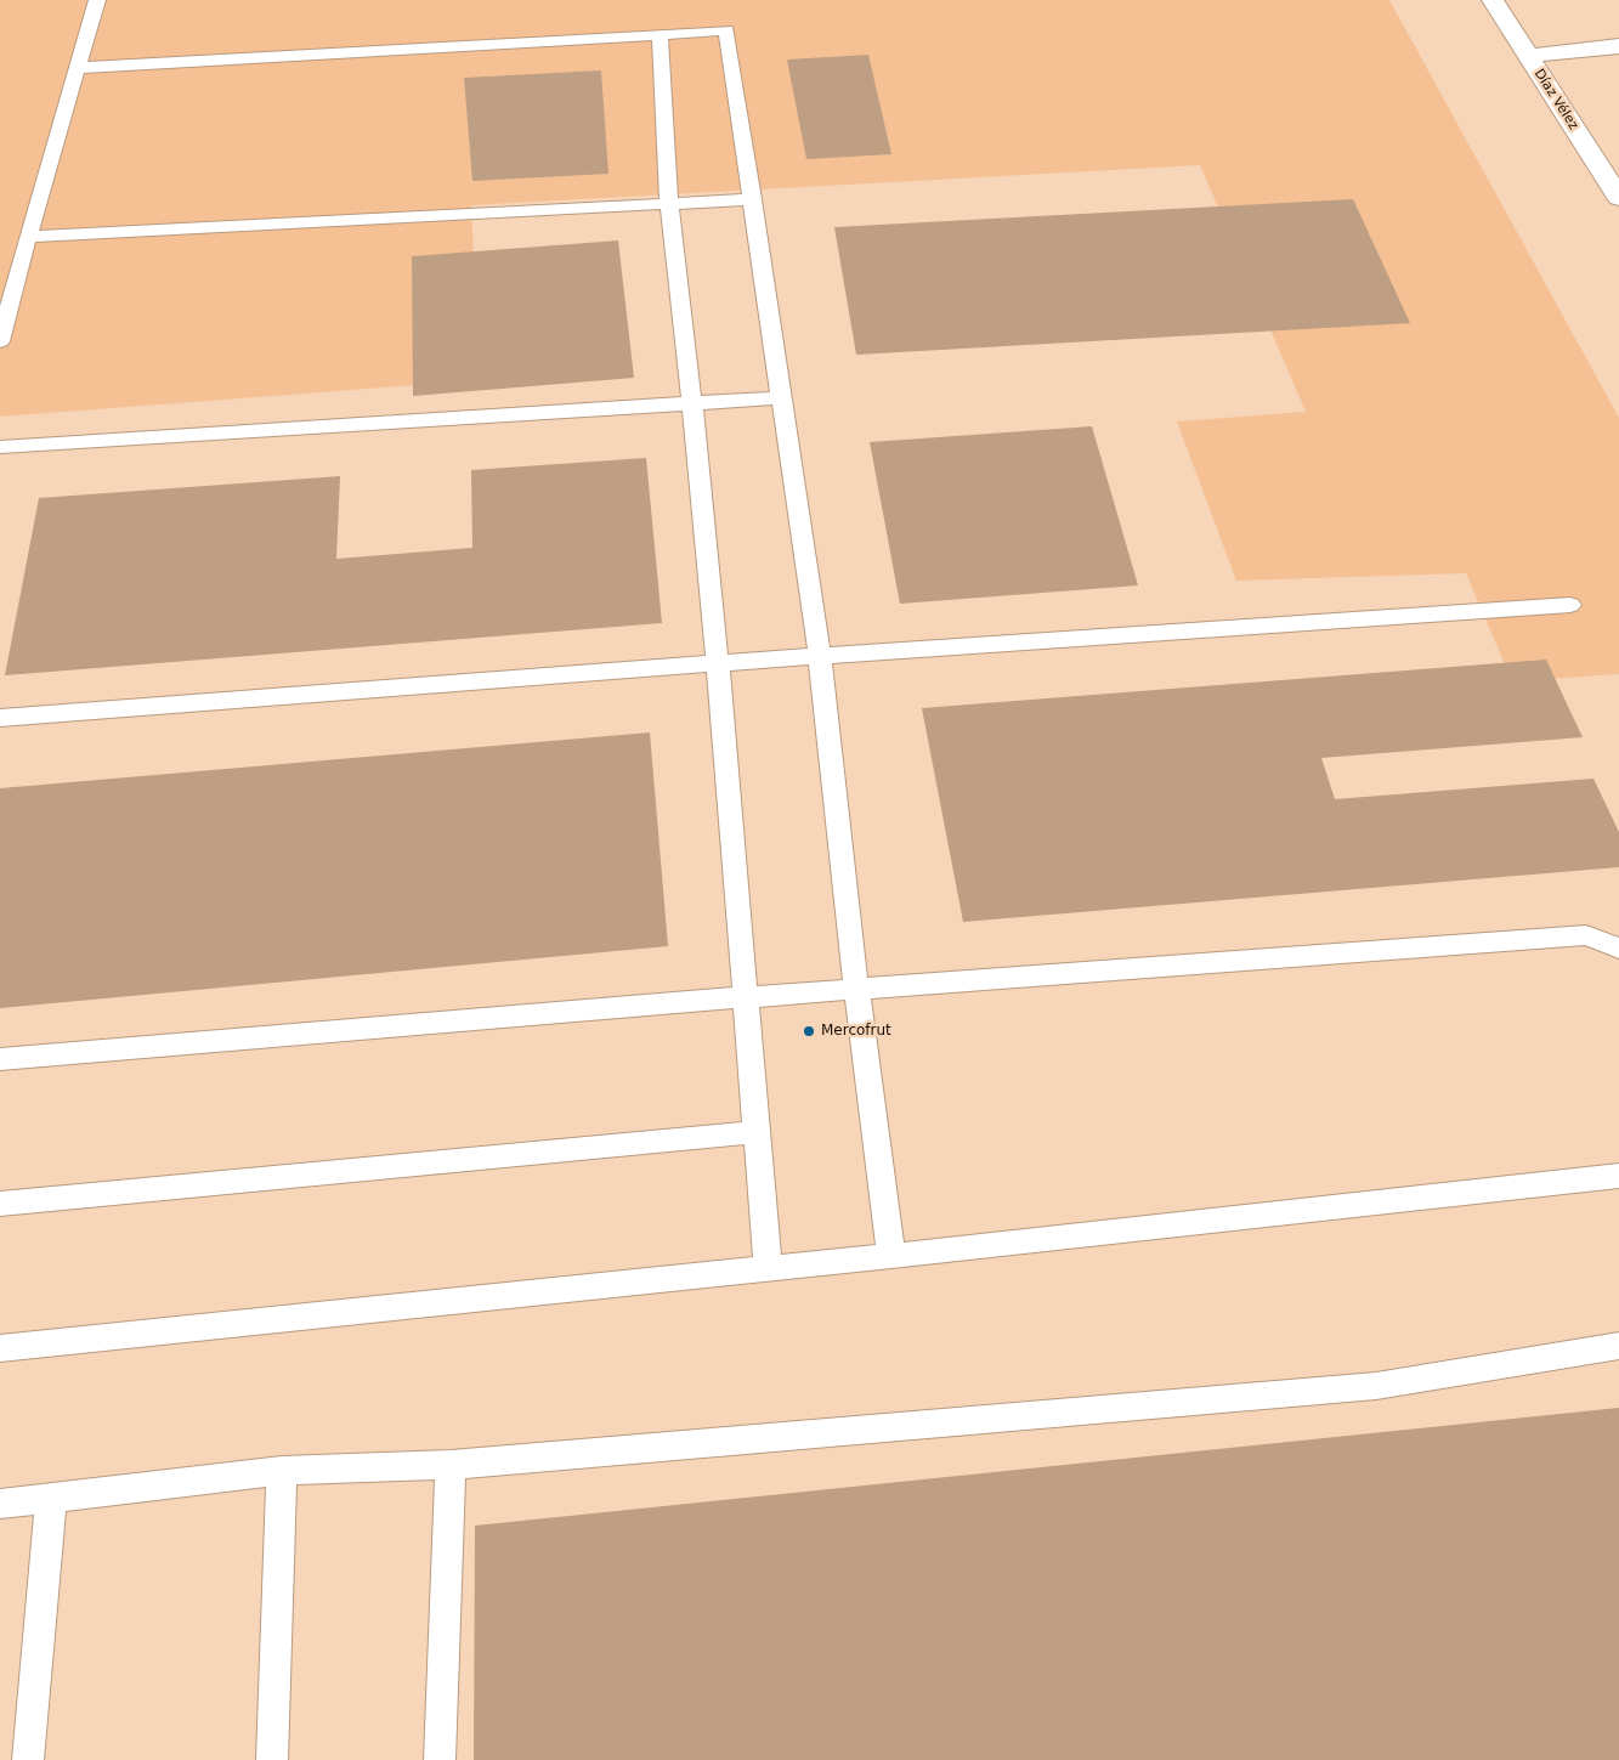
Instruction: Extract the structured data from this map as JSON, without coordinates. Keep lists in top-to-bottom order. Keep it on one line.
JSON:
{"streets":{"street":["Díaz Vélez"]},"places":["Mercofrut"]}
